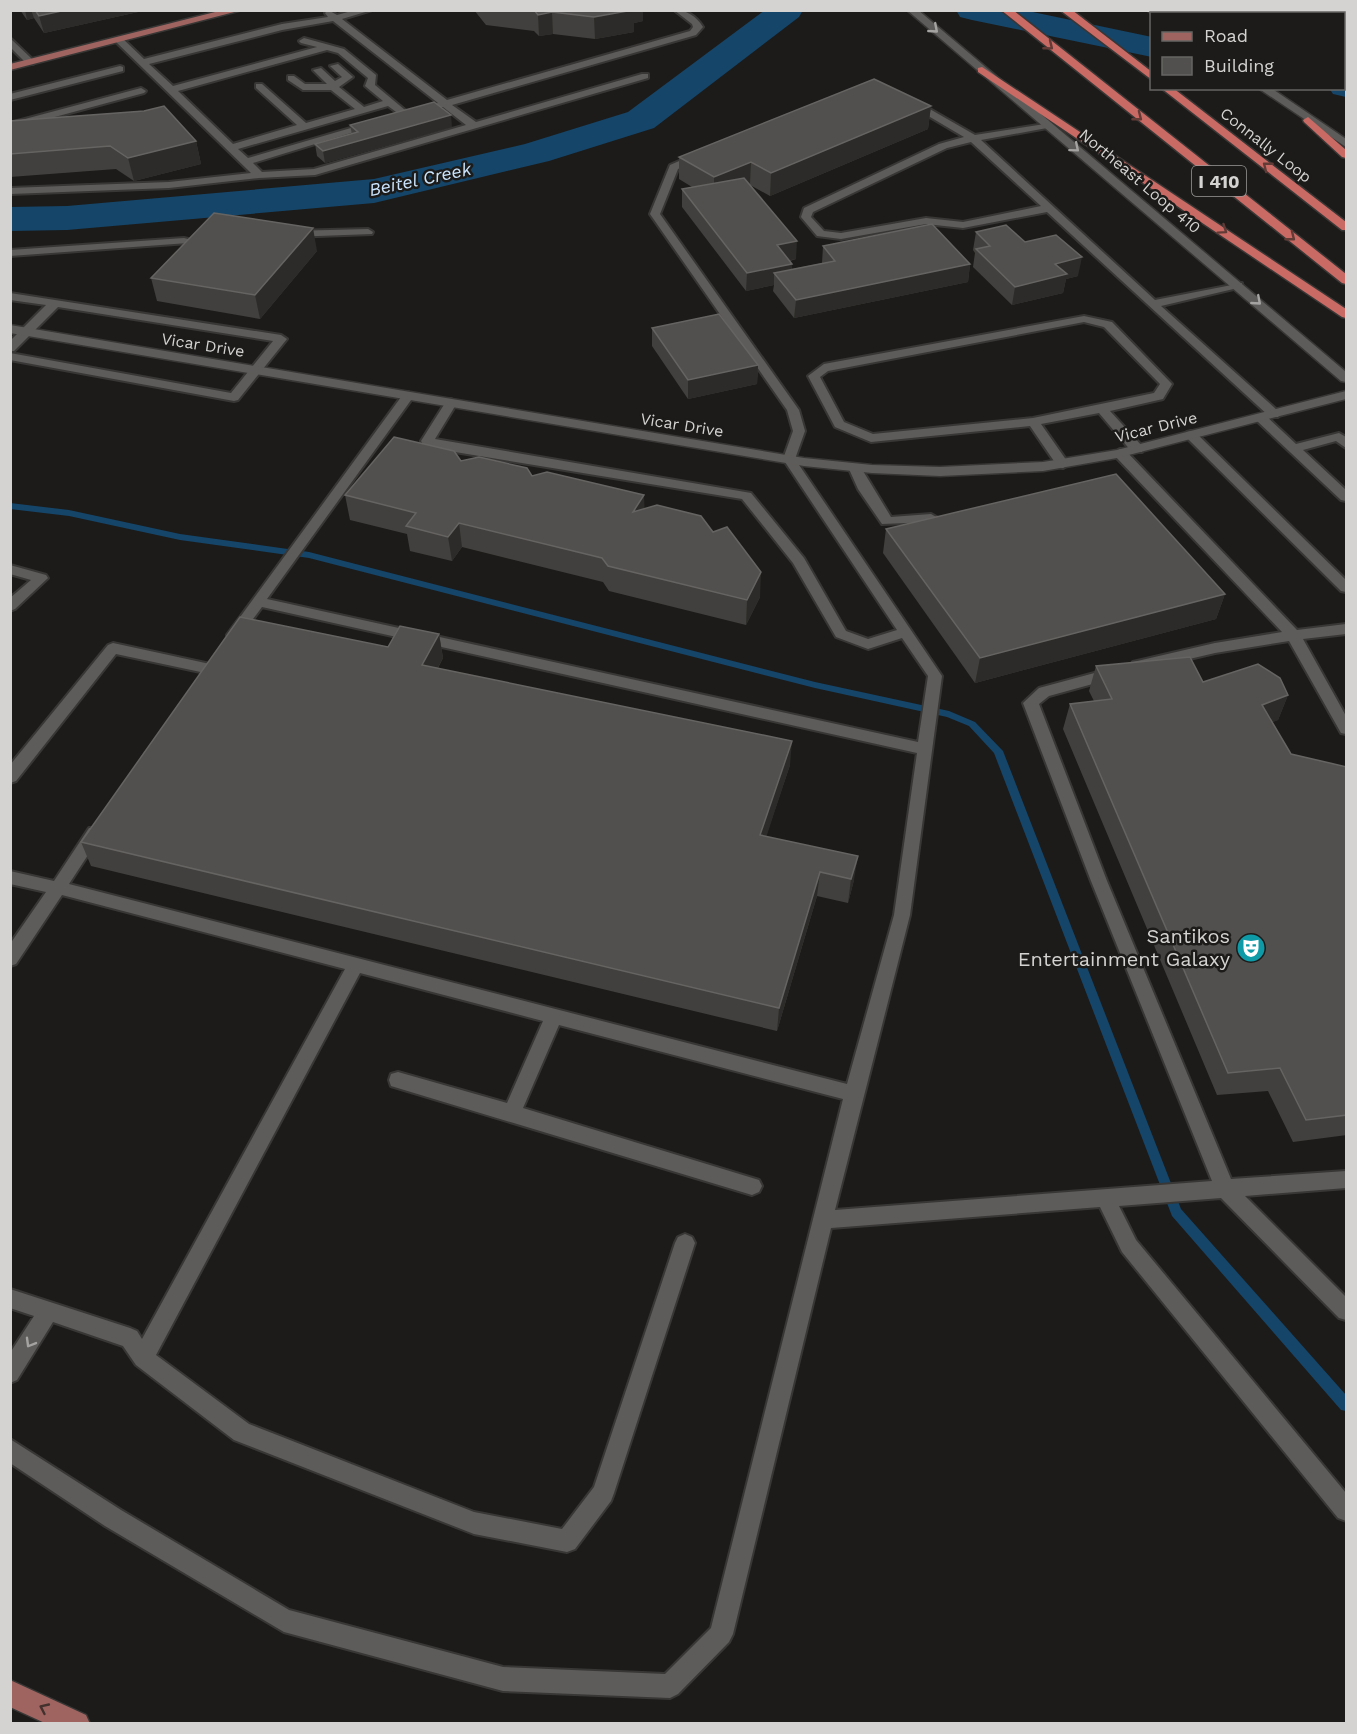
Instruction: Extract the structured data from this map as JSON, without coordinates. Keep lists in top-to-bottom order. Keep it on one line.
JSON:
{"streets":{"highway":["Connally Loop","I 410"],"street":["Northeast Loop 410","Vicar Drive"]},"one_way":["Northeast Loop 410"],"water":["Beitel Creek"],"places":{"theatre":["Santikos Entertainment Galaxy"]},"legend":["Road","Building"]}
